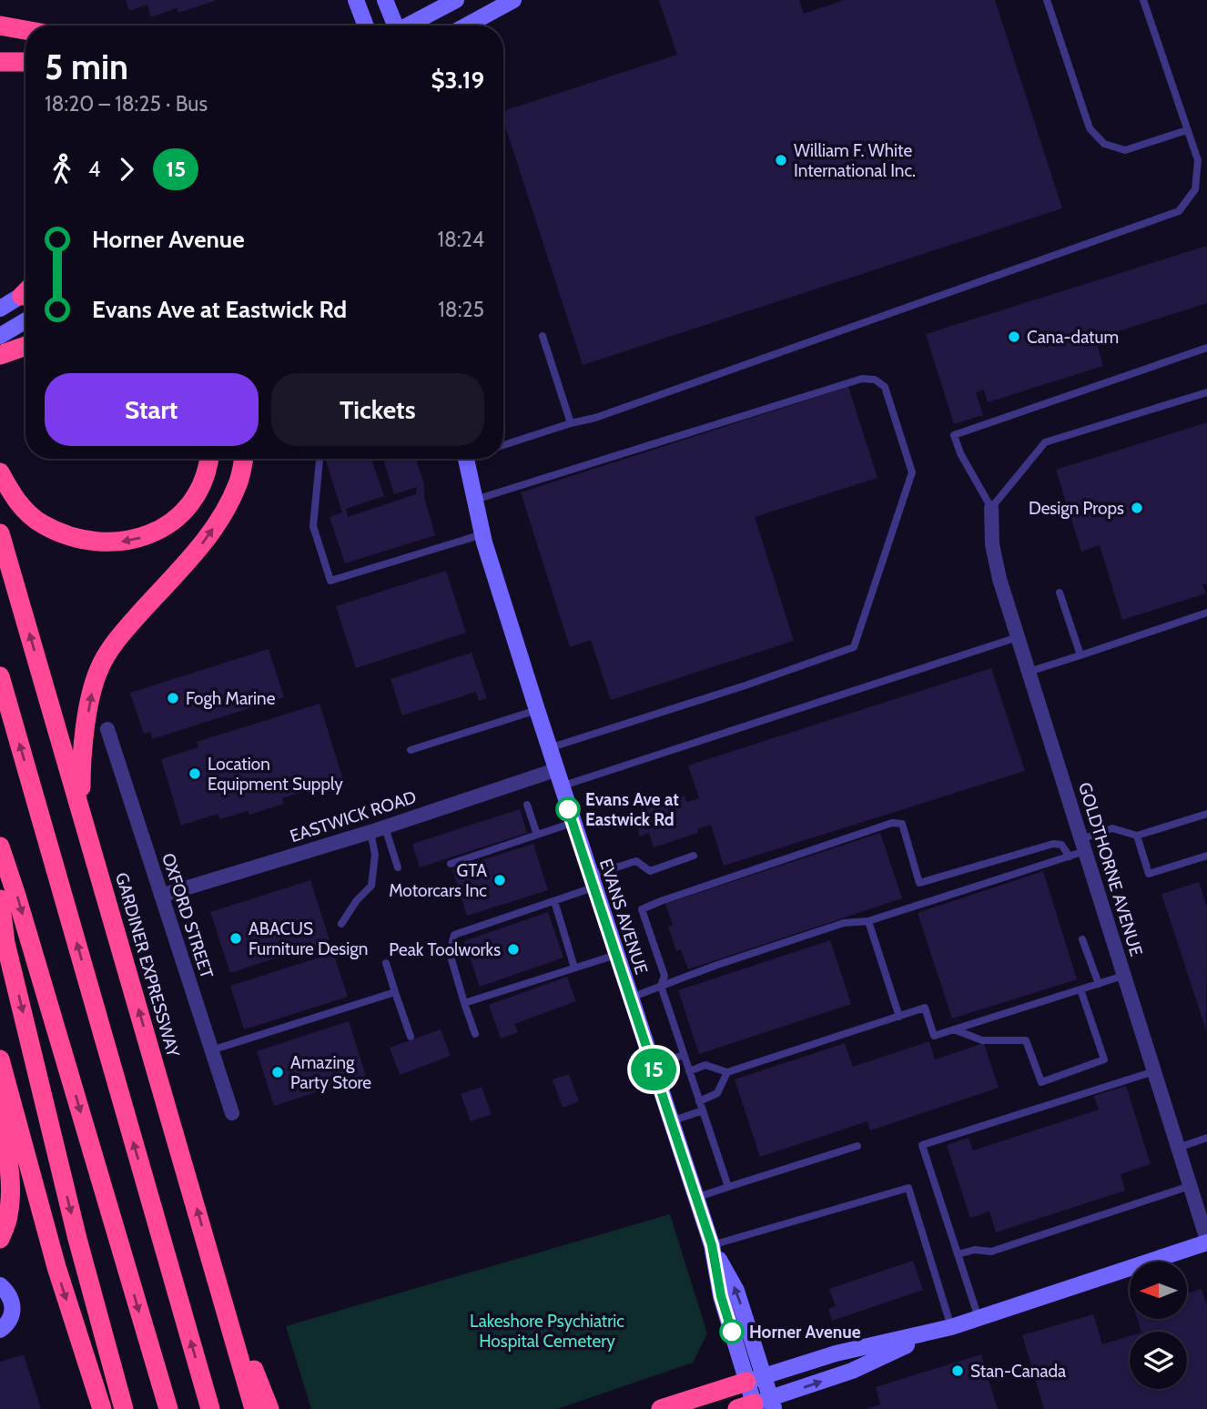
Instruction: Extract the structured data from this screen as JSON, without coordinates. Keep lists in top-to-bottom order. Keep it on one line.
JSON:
{"streets":{"highway":["GARDINER EXPRESSWAY"],"main road":["EVANS AVENUE"],"street":["EASTWICK ROAD","GOLDTHORNE AVENUE","OXFORD STREET"]},"crossings":[["EASTWICK ROAD","OXFORD STREET"],["EASTWICK ROAD","EVANS AVENUE"]],"parks":["Lakeshore Psychiatric Hospital Cemetery"],"places":["William F. White International Inc.","Cana-datum","Design Props","Fogh Marine","Location Equipment Supply","Evans Ave at Eastwick Rd","GTA Motorcars Inc","ABACUS Furniture Design","Peak Toolworks","Amazing Party Store","Horner Avenue","Stan-Canada"],"lines":["bus line 15"],"north":"left","page":{"on_map":"15","heading":["5 min","18:20 – 18:25 · Bus","$3.19"],"legs":["4","15"],"list":[{"name":"Horner Avenue","value":"18:24"},{"name":"Evans Ave at Eastwick Rd","value":"18:25"}],"buttons":["Start","Tickets"]}}
